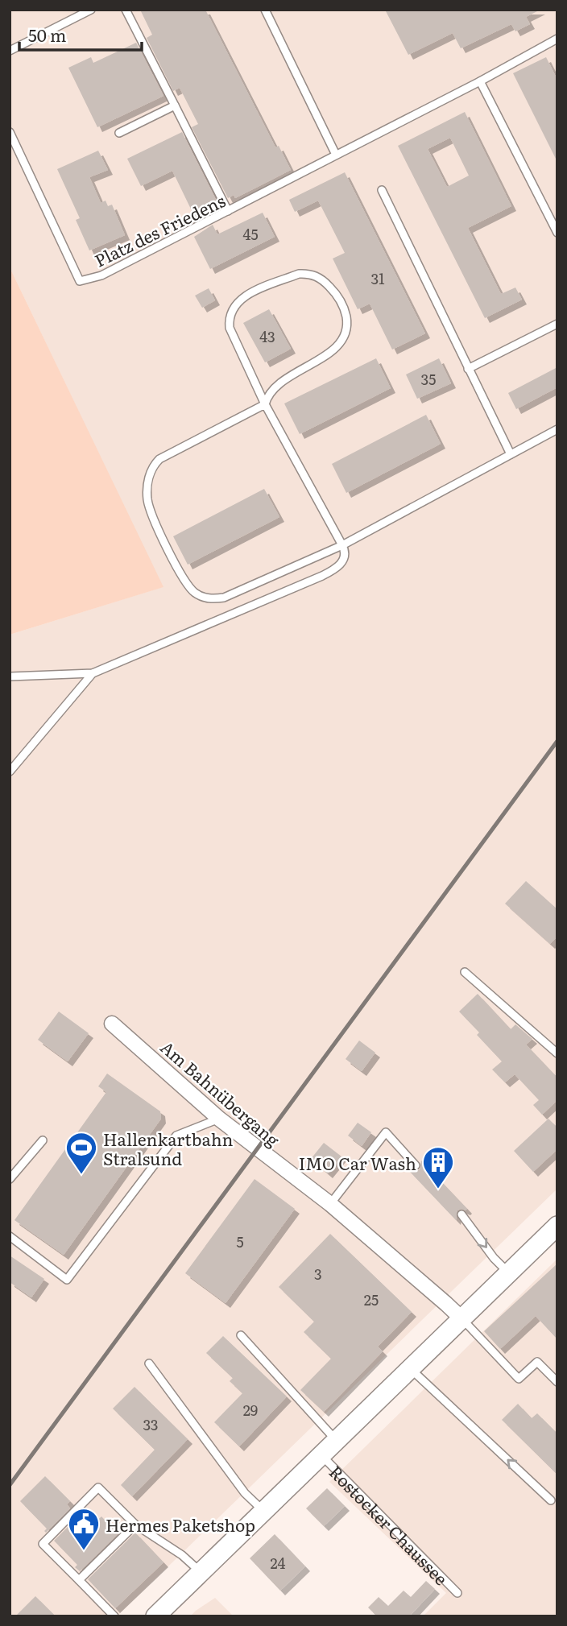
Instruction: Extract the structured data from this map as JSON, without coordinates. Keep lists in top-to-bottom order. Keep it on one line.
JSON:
{"streets":{"main road":["Rostocker Chaussee"],"street":["Am Bahnübergang"],"lane":["Platz des Friedens"]},"crossings":[["Am Bahnübergang","Rostocker Chaussee"]],"places":{"sports":["Hallenkartbahn Stralsund"],"building":["IMO Car Wash"],"public building":["Hermes Paketshop"]},"house_numbers":["45","31","43","35","5","3","25","29","33","24"],"scale_bar":"50 m"}
